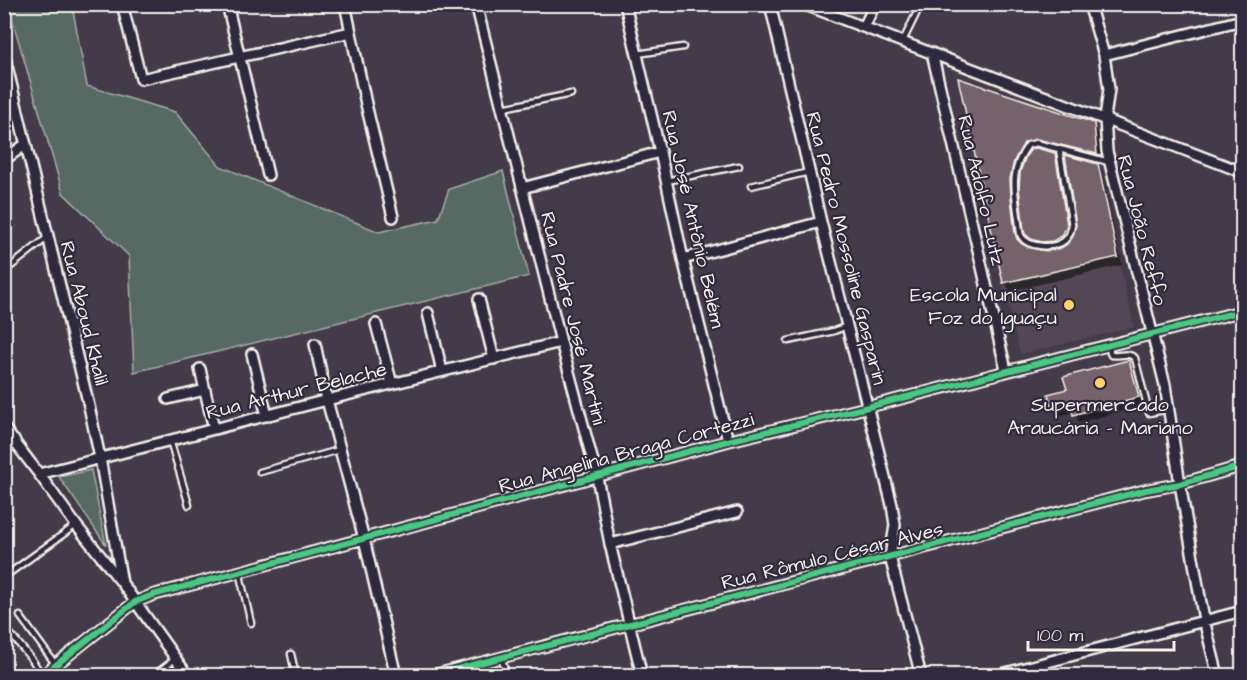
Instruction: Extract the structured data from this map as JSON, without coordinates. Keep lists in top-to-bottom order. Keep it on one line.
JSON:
{"streets":{"street":["Rua Adolfo Lutz","Rua José Antônio Belém","Rua João Reffo","Rua Pedro Mossoline Gasparin","Rua Aboud Khalil","Rua Padre José Martini","Rua Arthur Belache","Rua Angelina Braga Cortezzi","Rua Rômulo César Alves"]},"crossings":[["Rua Adolfo Lutz","Rua Angelina Braga Cortezzi"],["Rua José Antônio Belém","Rua Angelina Braga Cortezzi"],["Rua João Reffo","Rua Angelina Braga Cortezzi"],["Rua João Reffo","Rua Rômulo César Alves"],["Rua Pedro Mossoline Gasparin","Rua Angelina Braga Cortezzi"],["Rua Pedro Mossoline Gasparin","Rua Rômulo César Alves"],["Rua Aboud Khalil","Rua Arthur Belache"],["Rua Padre José Martini","Rua Arthur Belache"],["Rua Padre José Martini","Rua Angelina Braga Cortezzi"],["Rua Padre José Martini","Rua Rômulo César Alves"]],"places":["Escola Municipal Foz do Iguaçu","Supermercado Araucária - Mariano"],"scale_bar":"100 m"}
